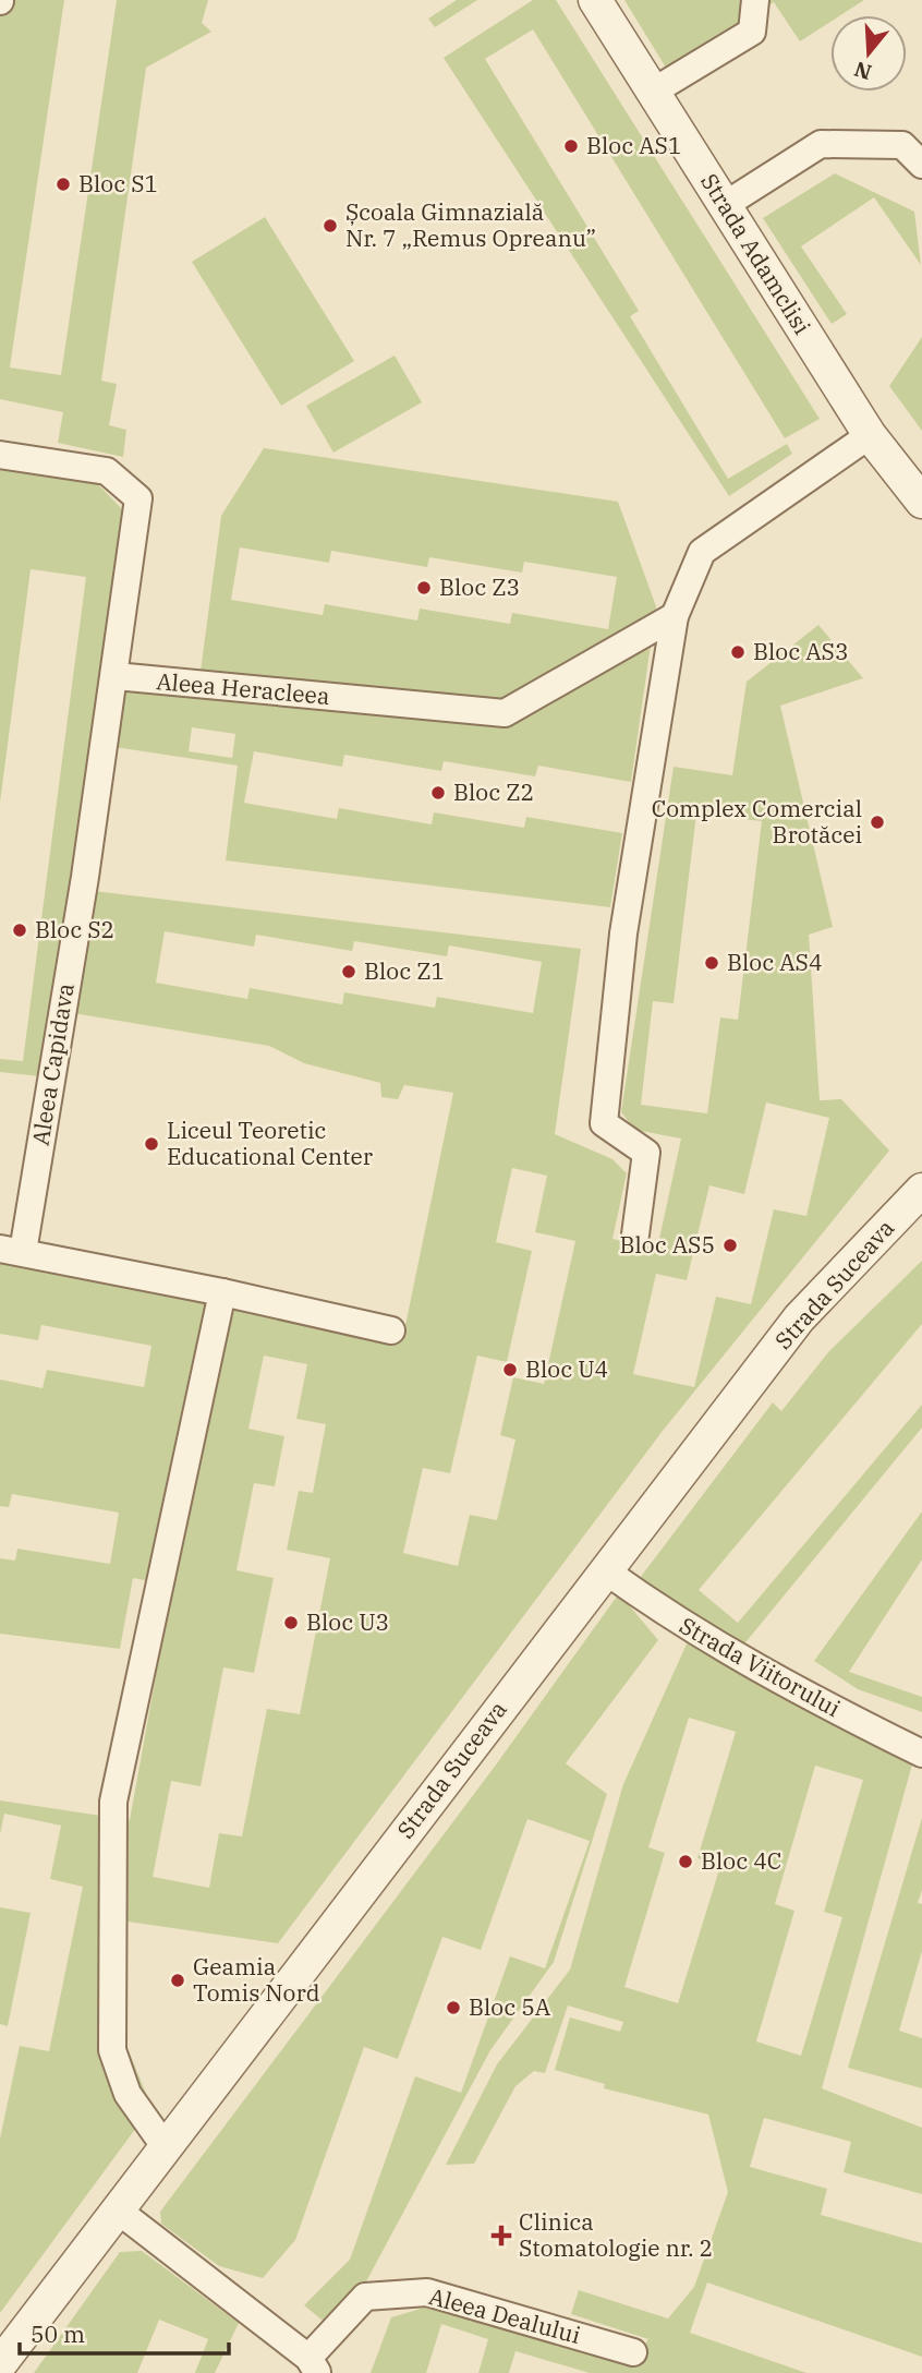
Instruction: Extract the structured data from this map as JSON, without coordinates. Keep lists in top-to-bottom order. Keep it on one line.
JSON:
{"streets":{"street":["Strada Adamclisi","Aleea Heracleea","Aleea Capidava","Strada Suceava","Strada Viitorului","Aleea Dealului"]},"crossings":[["Aleea Heracleea","Aleea Capidava"],["Strada Suceava","Strada Viitorului"]],"places":{"other":["Bloc AS1","Bloc S1","Școala Gimnazială Nr. 7 „Remus Opreanu”","Bloc Z3","Bloc AS3","Bloc Z2","Complex Comercial Brotăcei","Bloc S2","Bloc AS4","Bloc Z1","Liceul Teoretic Educational Center","Bloc AS5","Bloc U4","Bloc U3","Bloc 4C","Geamia Tomis Nord","Bloc 5A"],"health":["Clinica Stomatologie nr. 2"]},"scale_bar":"50 m","north":"bottom"}
